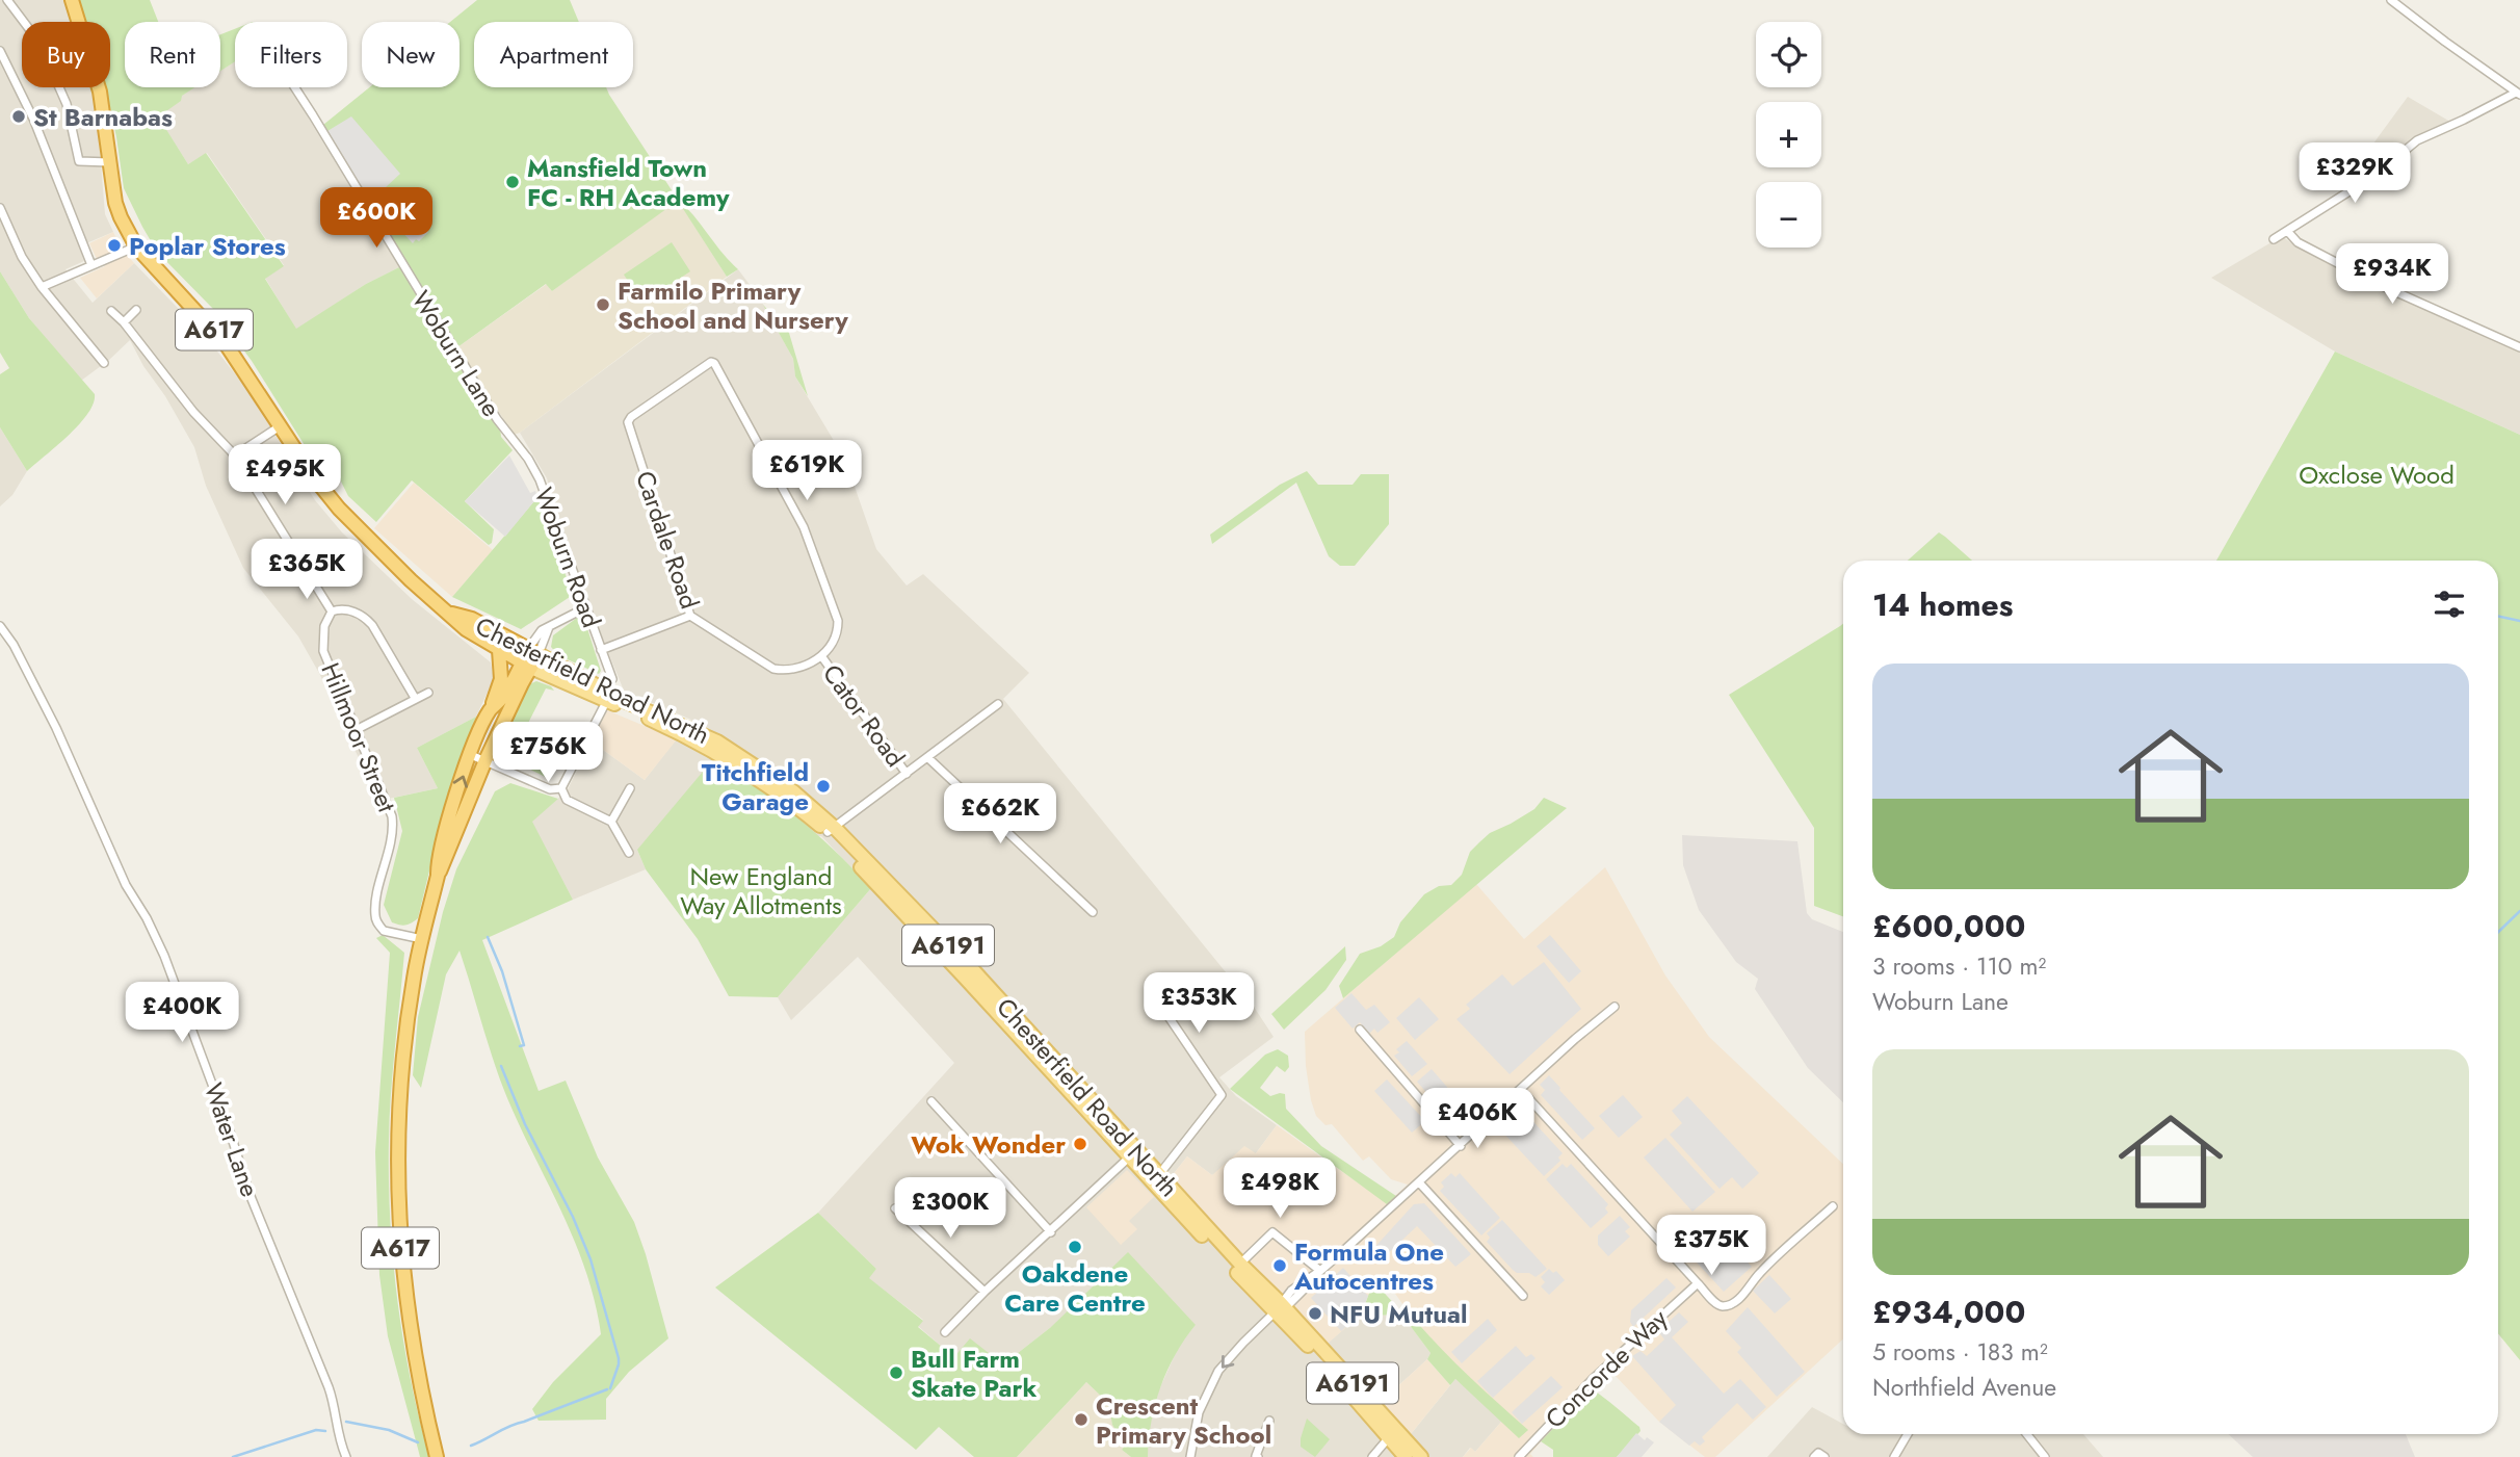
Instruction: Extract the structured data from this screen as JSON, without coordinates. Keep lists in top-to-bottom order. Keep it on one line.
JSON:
{"streets":{"highway":["A617","Chesterfield Road North"],"main road":["A6191"],"street":["Woburn Lane","Cardale Road","Woburn Road","Cator Road","Hillmoor Street","Water Lane","Concorde Way"]},"crossings":[["A617","Chesterfield Road North"],["A617","Hillmoor Street"],["Woburn Lane","Woburn Road"],["Cardale Road","Cator Road"],["Woburn Road","Chesterfield Road North"]],"parks":["Oxclose Wood","New England Way Allotments"],"places":["St Barnabas","Mansfield Town FC - RH Academy","Poplar Stores","Farmilo Primary School and Nursery","Titchfield Garage","Wok Wonder","Oakdene Care Centre","Formula One Autocentres","NFU Mutual","Bull Farm Skate Park","Crescent Primary School"],"page":{"map_buttons":["+","−"],"chip":["Buy","Rent","Filters","New","Apartment"],"price":["£329K","£600K","£934K","£619K","£495K","£365K","£756K","£662K","£353K","£400K","£406K","£498K","£300K","£375K"],"heading":"14 homes","list":[{"name":"£600,000","note":"3 rooms · 110 m² · Woburn Lane"},{"name":"£934,000","note":"5 rooms · 183 m² · Northfield Avenue"}]}}
